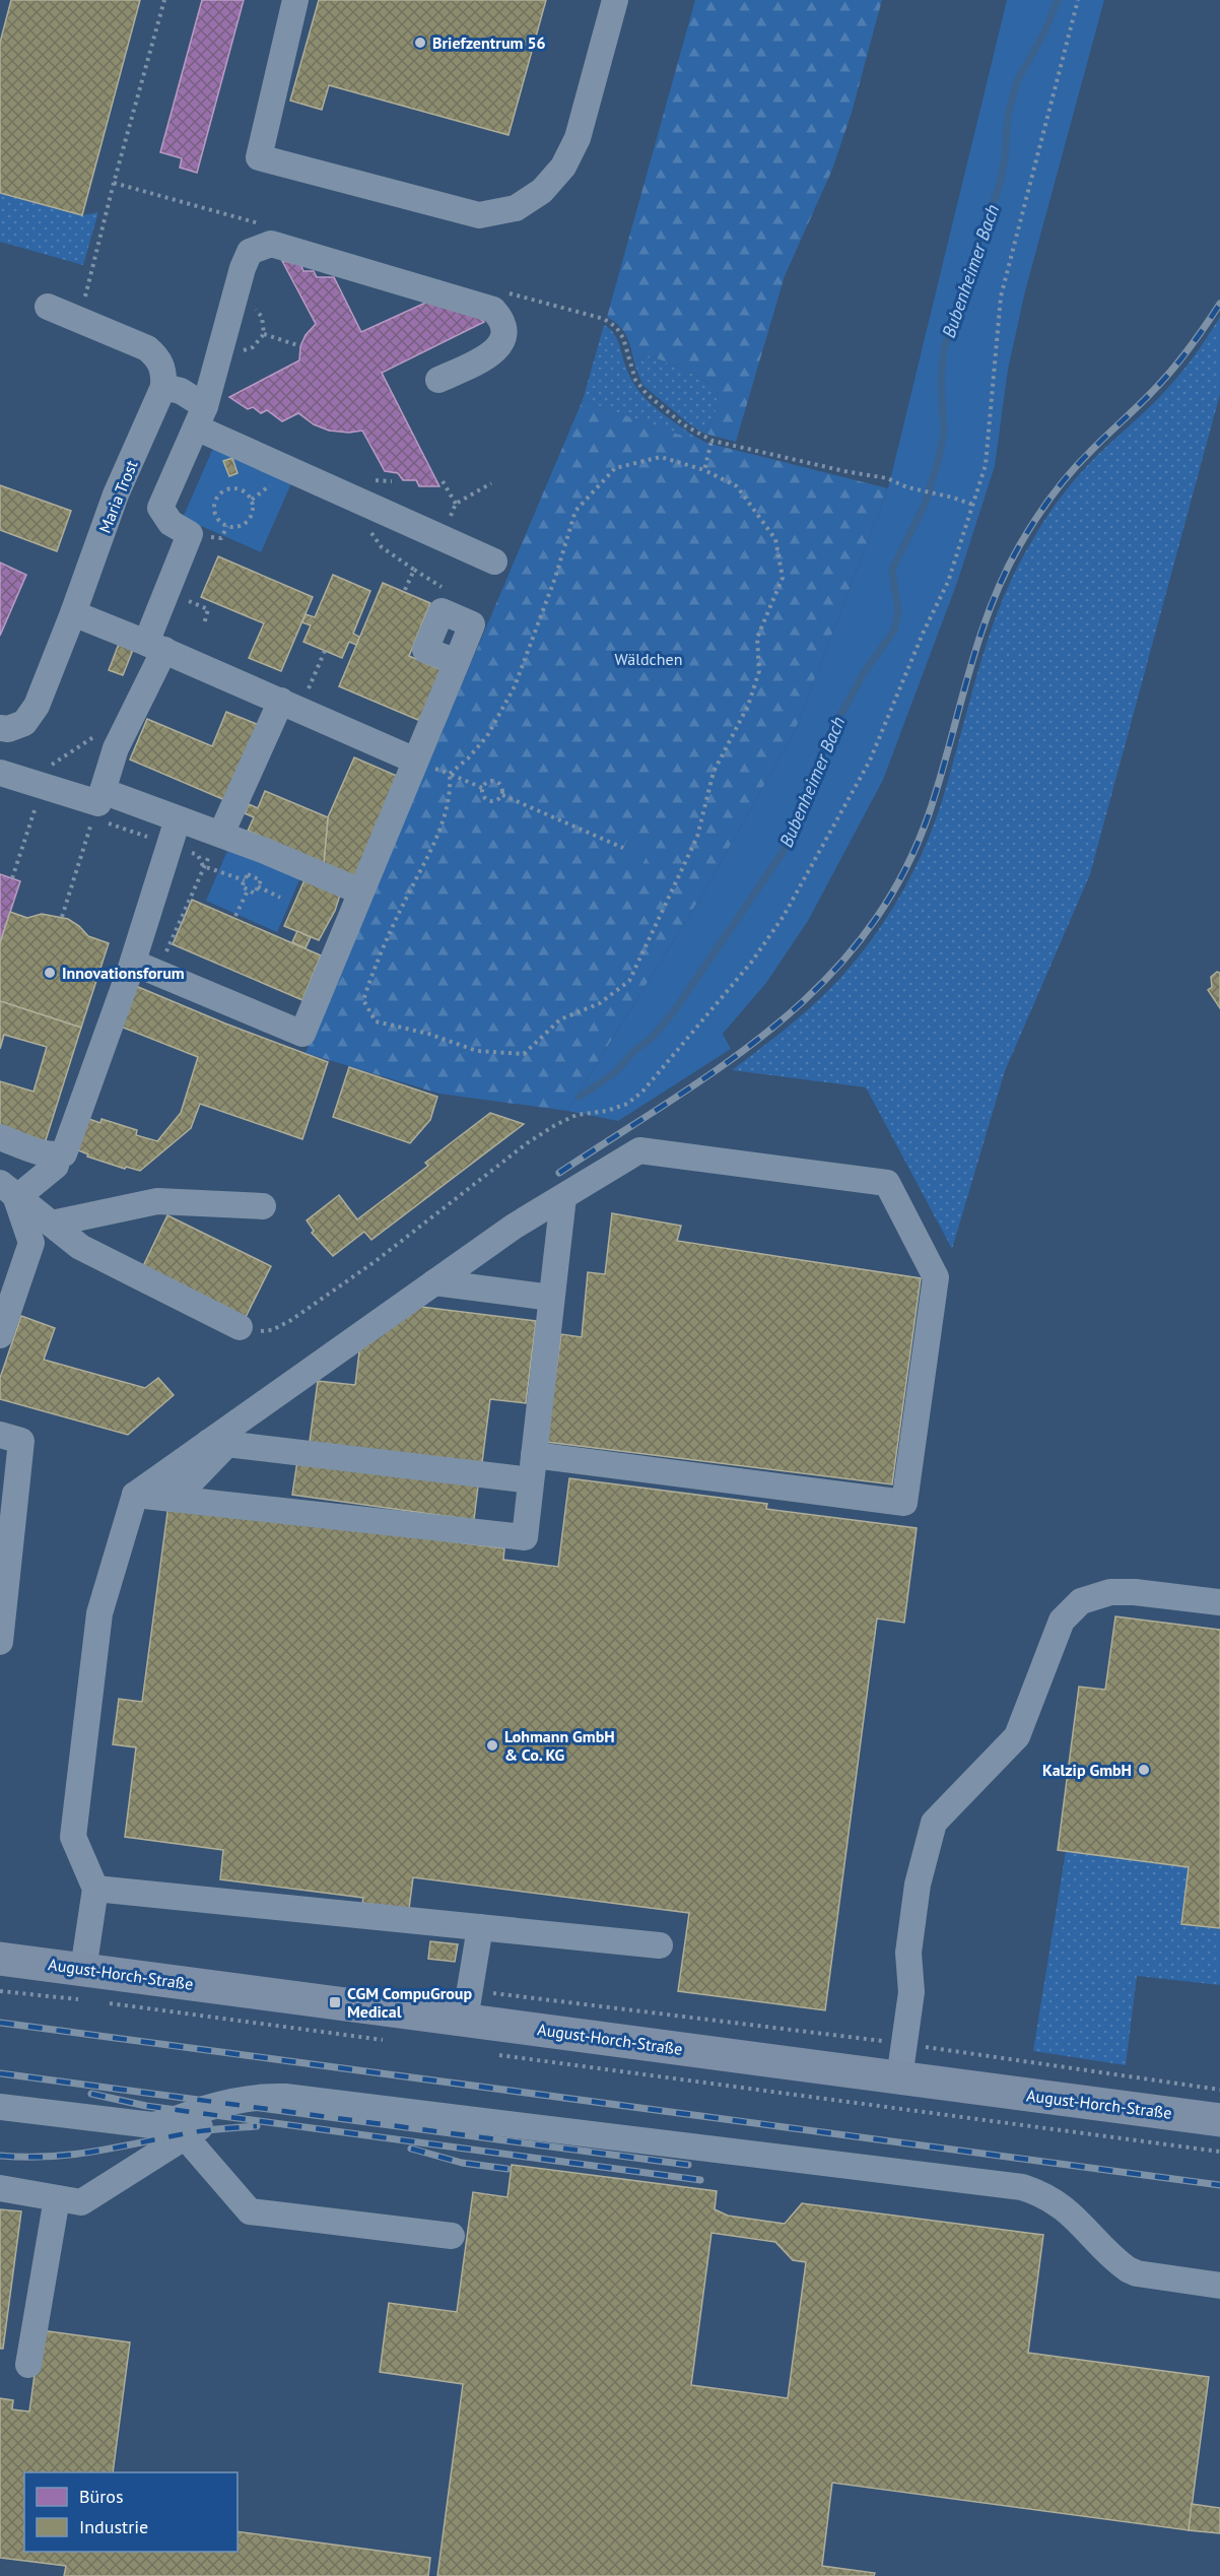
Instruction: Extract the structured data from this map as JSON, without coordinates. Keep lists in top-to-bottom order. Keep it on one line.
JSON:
{"streets":{"main road":["August-Horch-Straße"],"street":["Maria Trost"]},"water":["Bubenheimer Bach"],"parks":["Wäldchen"],"places":{"other":["Briefzentrum 56","Innovationsforum","Lohmann GmbH & Co. KG","Kalzip GmbH"],"transit":["CGM CompuGroup Medical"]},"legend":["Büros","Industrie"]}
